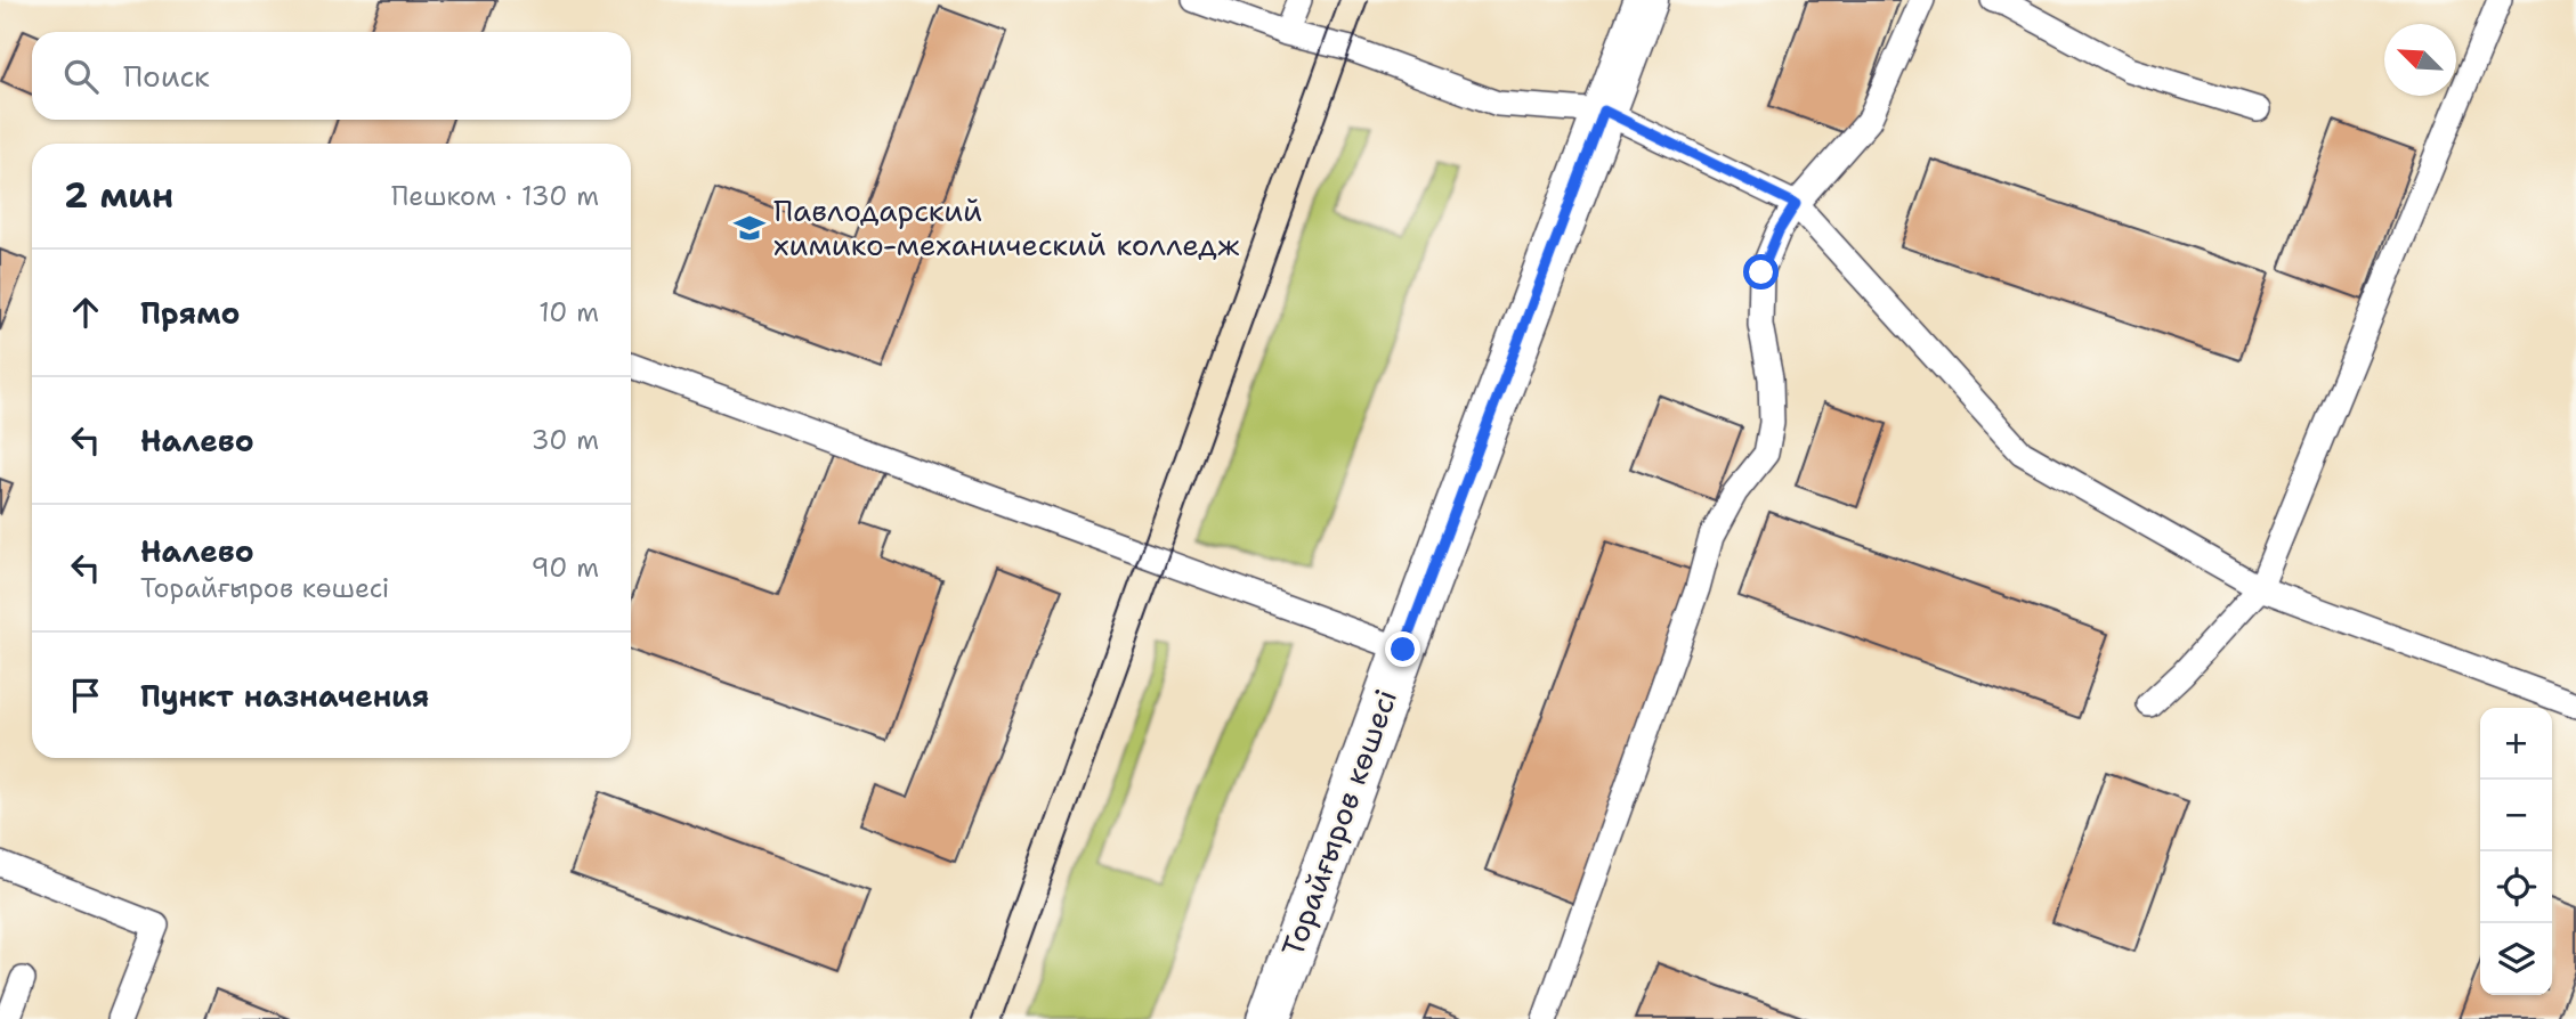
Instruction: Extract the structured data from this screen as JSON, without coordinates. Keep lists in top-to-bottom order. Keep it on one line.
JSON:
{"streets":{"main road":["Торайғыров көшесі"]},"places":{"school or university":["Павлодарский химико-механический колледж"]},"north":"top left","page":{"search":"Поиск","heading":["2 мин","Пешком · 130 m"],"list":[["Прямо","10 m"],["Налево","30 m"],["Налево","Торайғыров көшесі","90 m"],"Пункт назначения"],"map_buttons":["+","−"]}}
